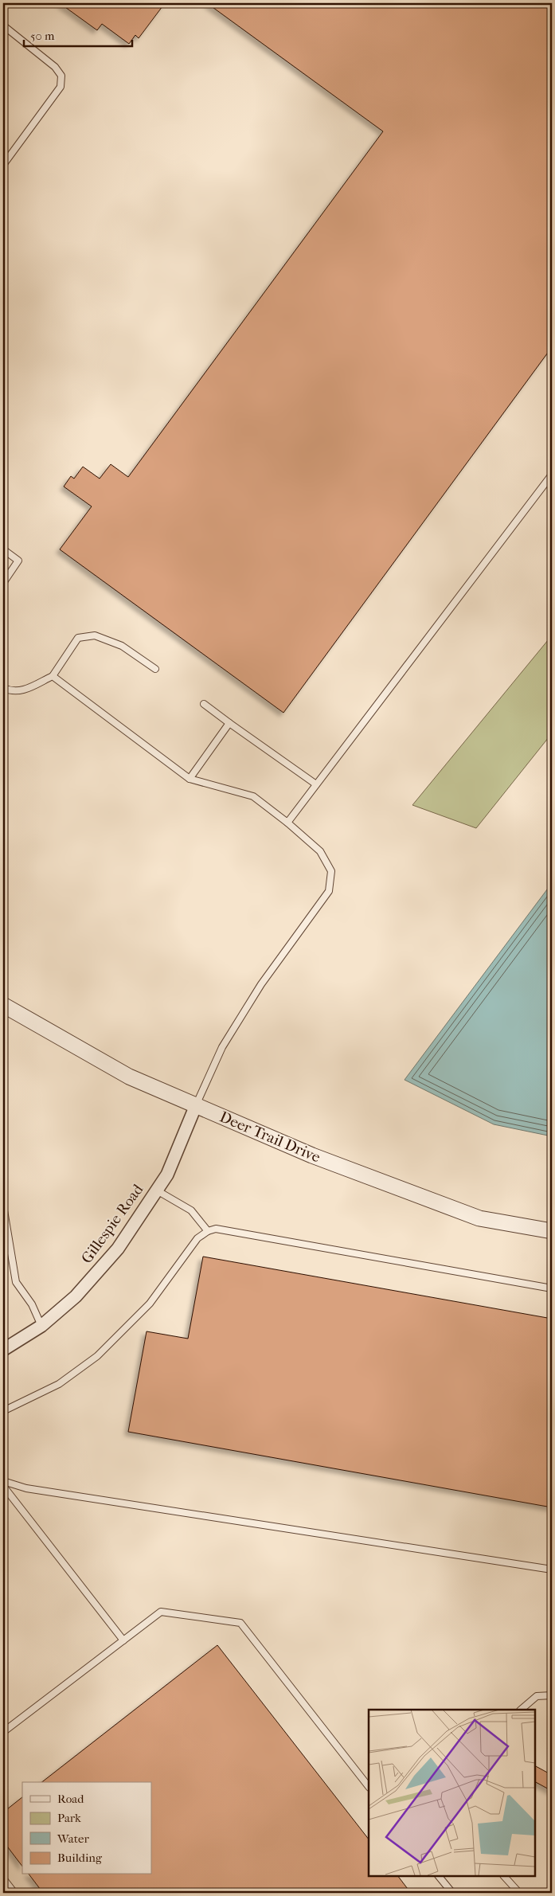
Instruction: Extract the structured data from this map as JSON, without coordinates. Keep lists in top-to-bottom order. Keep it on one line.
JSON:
{"streets":{"street":["Deer Trail Drive","Gillespie Road"]},"crossings":[["Deer Trail Drive","Gillespie Road"]],"legend":["Road","Park","Water","Building"],"scale_bar":"50 m"}
